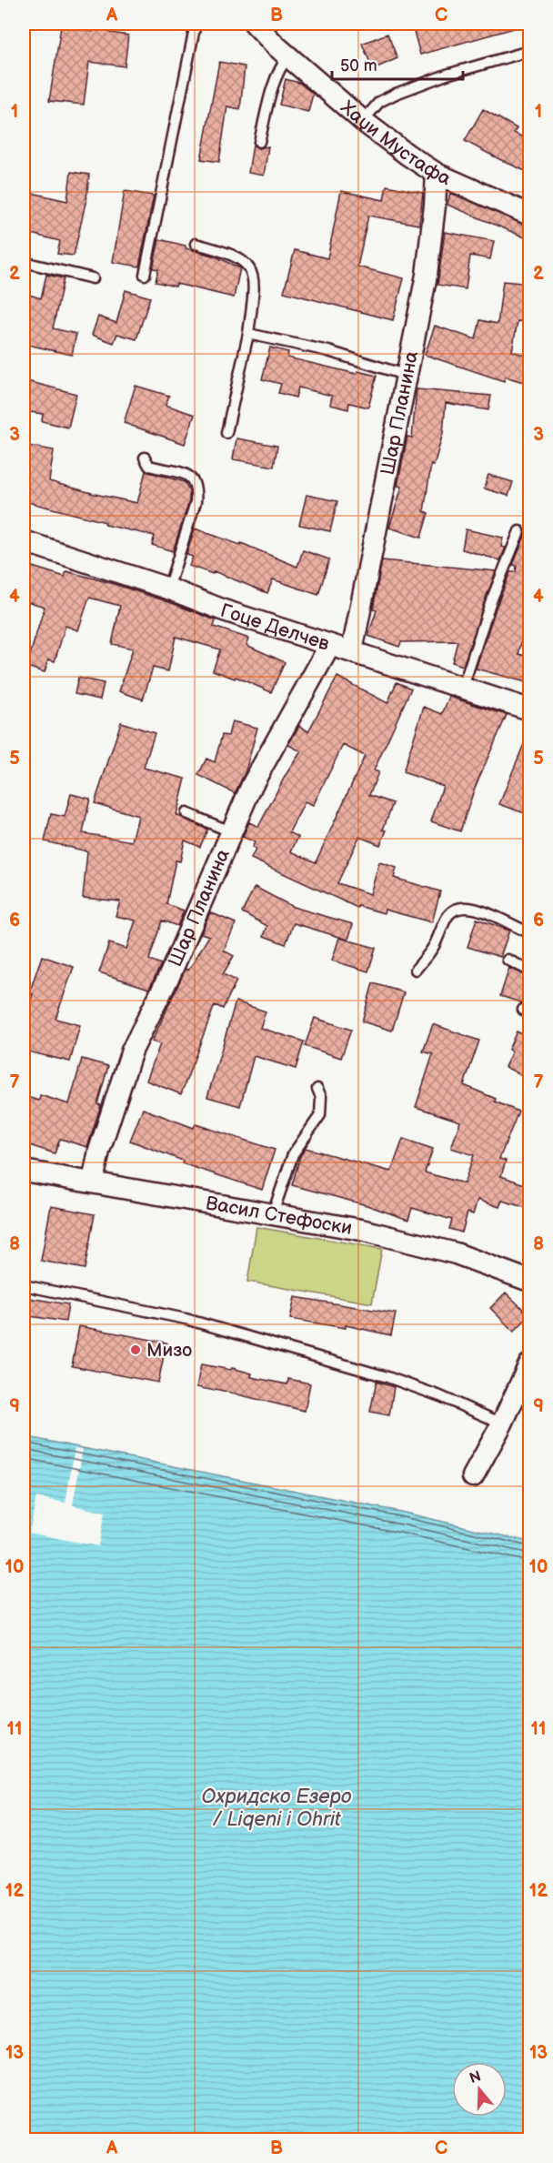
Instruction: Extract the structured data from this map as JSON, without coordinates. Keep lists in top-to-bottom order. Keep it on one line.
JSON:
{"streets":{"street":["Хаџи Мустафа","Шар Планина","Гоце Делчев","Васил Стефоски"]},"crossings":[["Хаџи Мустафа","Шар Планина"],["Шар Планина","Гоце Делчев"],["Шар Планина","Васил Стефоски"]],"water":["Охридско Езеро / Liqeni i Ohrit"],"places":["Мизо"],"scale_bar":"50 m","north":"top","grid":{"columns":["A","B","C"],"rows":["1","2","3","4","5","6","7","8","9","10","11","12","13"]}}
